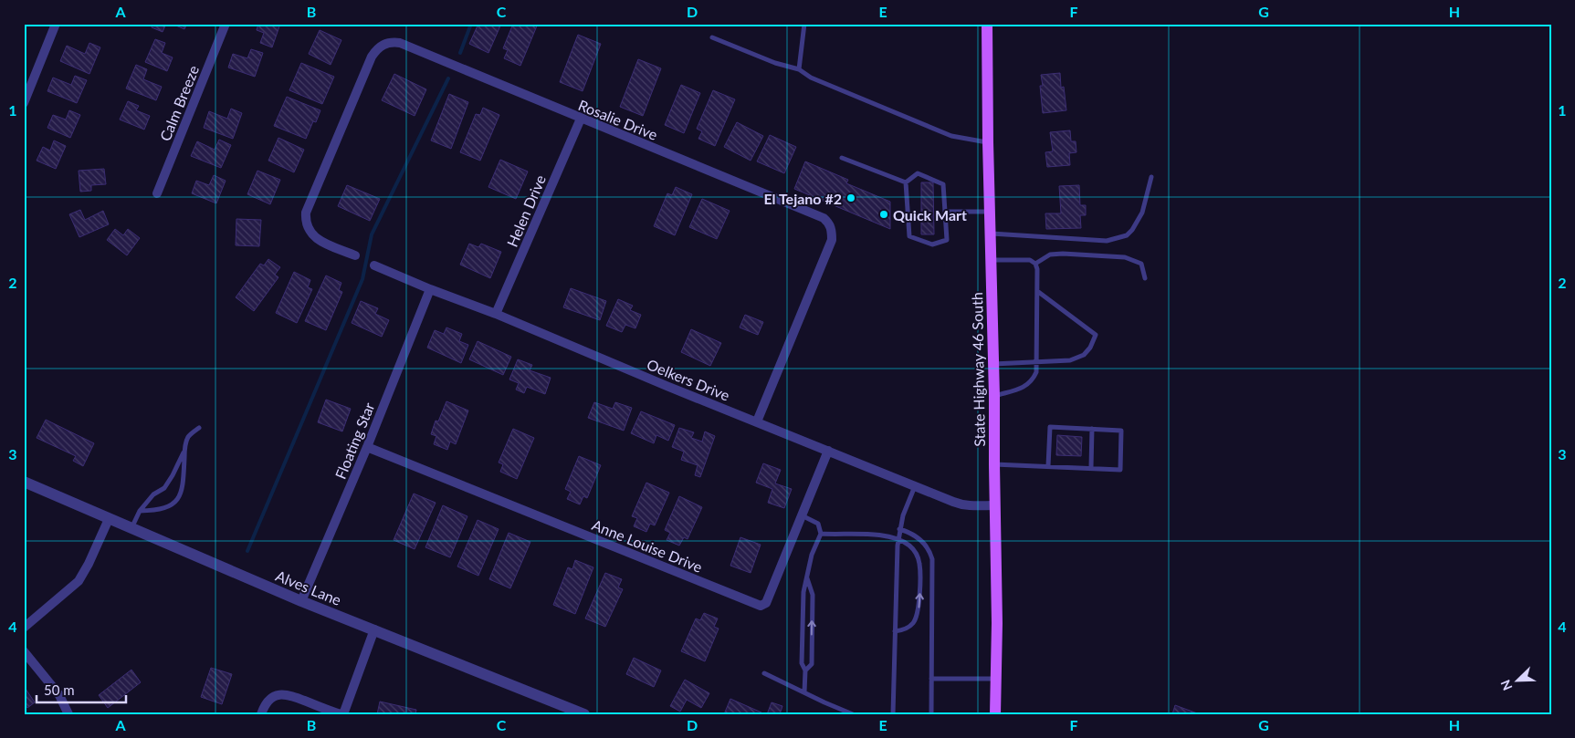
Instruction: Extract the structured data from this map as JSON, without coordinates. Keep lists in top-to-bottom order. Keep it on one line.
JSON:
{"streets":{"main road":["State Highway 46 South"],"street":["Calm Breeze","Rosalie Drive","Helen Drive","Oelkers Drive","Floating Star","Anne Louise Drive","Alves Lane"]},"crossings":[["Rosalie Drive","Helen Drive"],["Rosalie Drive","Oelkers Drive"],["Helen Drive","Oelkers Drive"],["State Highway 46 South","Oelkers Drive"],["Oelkers Drive","Floating Star"],["Oelkers Drive","Anne Louise Drive"],["Floating Star","Anne Louise Drive"],["Floating Star","Alves Lane"]],"places":["El Tejano #2","Quick Mart"],"scale_bar":"50 m","north":"bottom left","grid":{"columns":["A","B","C","D","E","F","G","H"],"rows":["1","2","3","4"]}}
